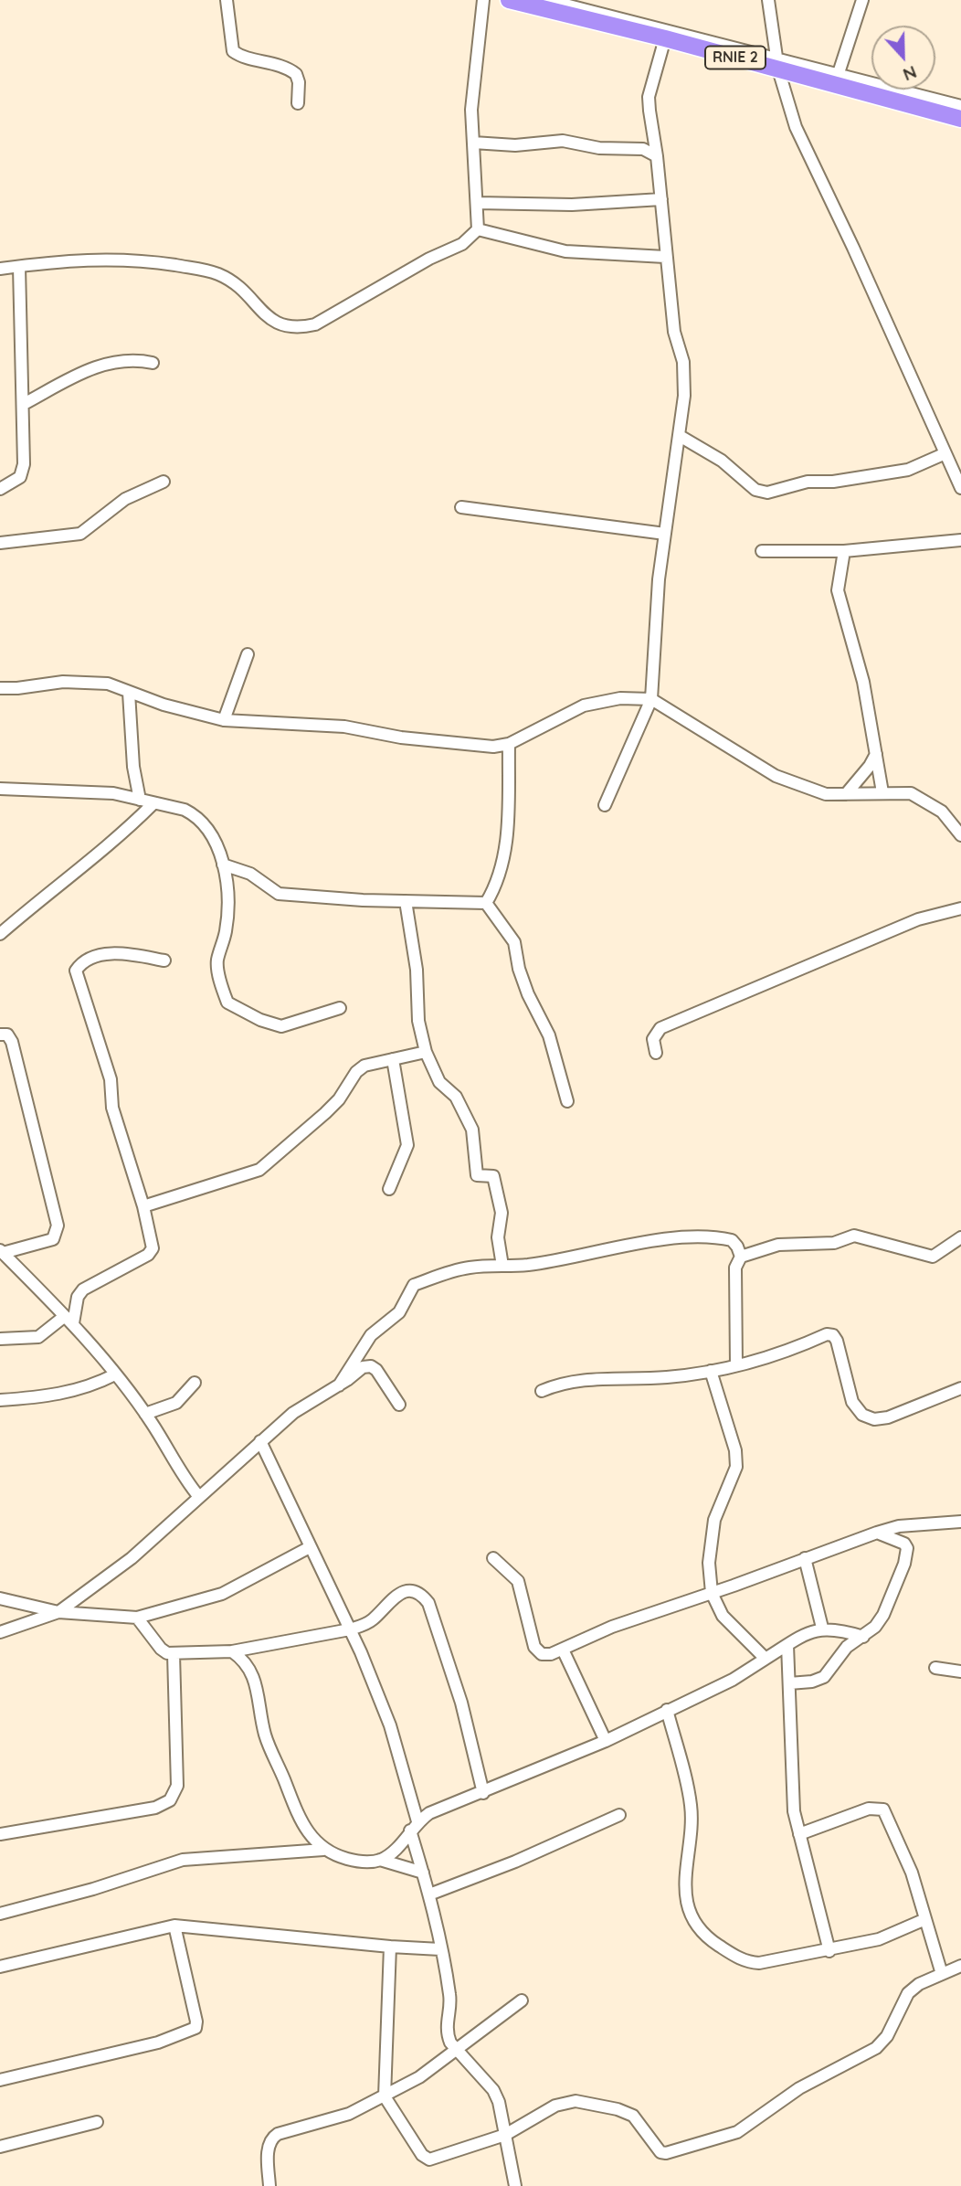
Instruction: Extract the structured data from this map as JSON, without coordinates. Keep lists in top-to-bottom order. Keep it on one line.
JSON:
{"streets":{"highway":["RNIE 2"]},"north":"bottom"}
